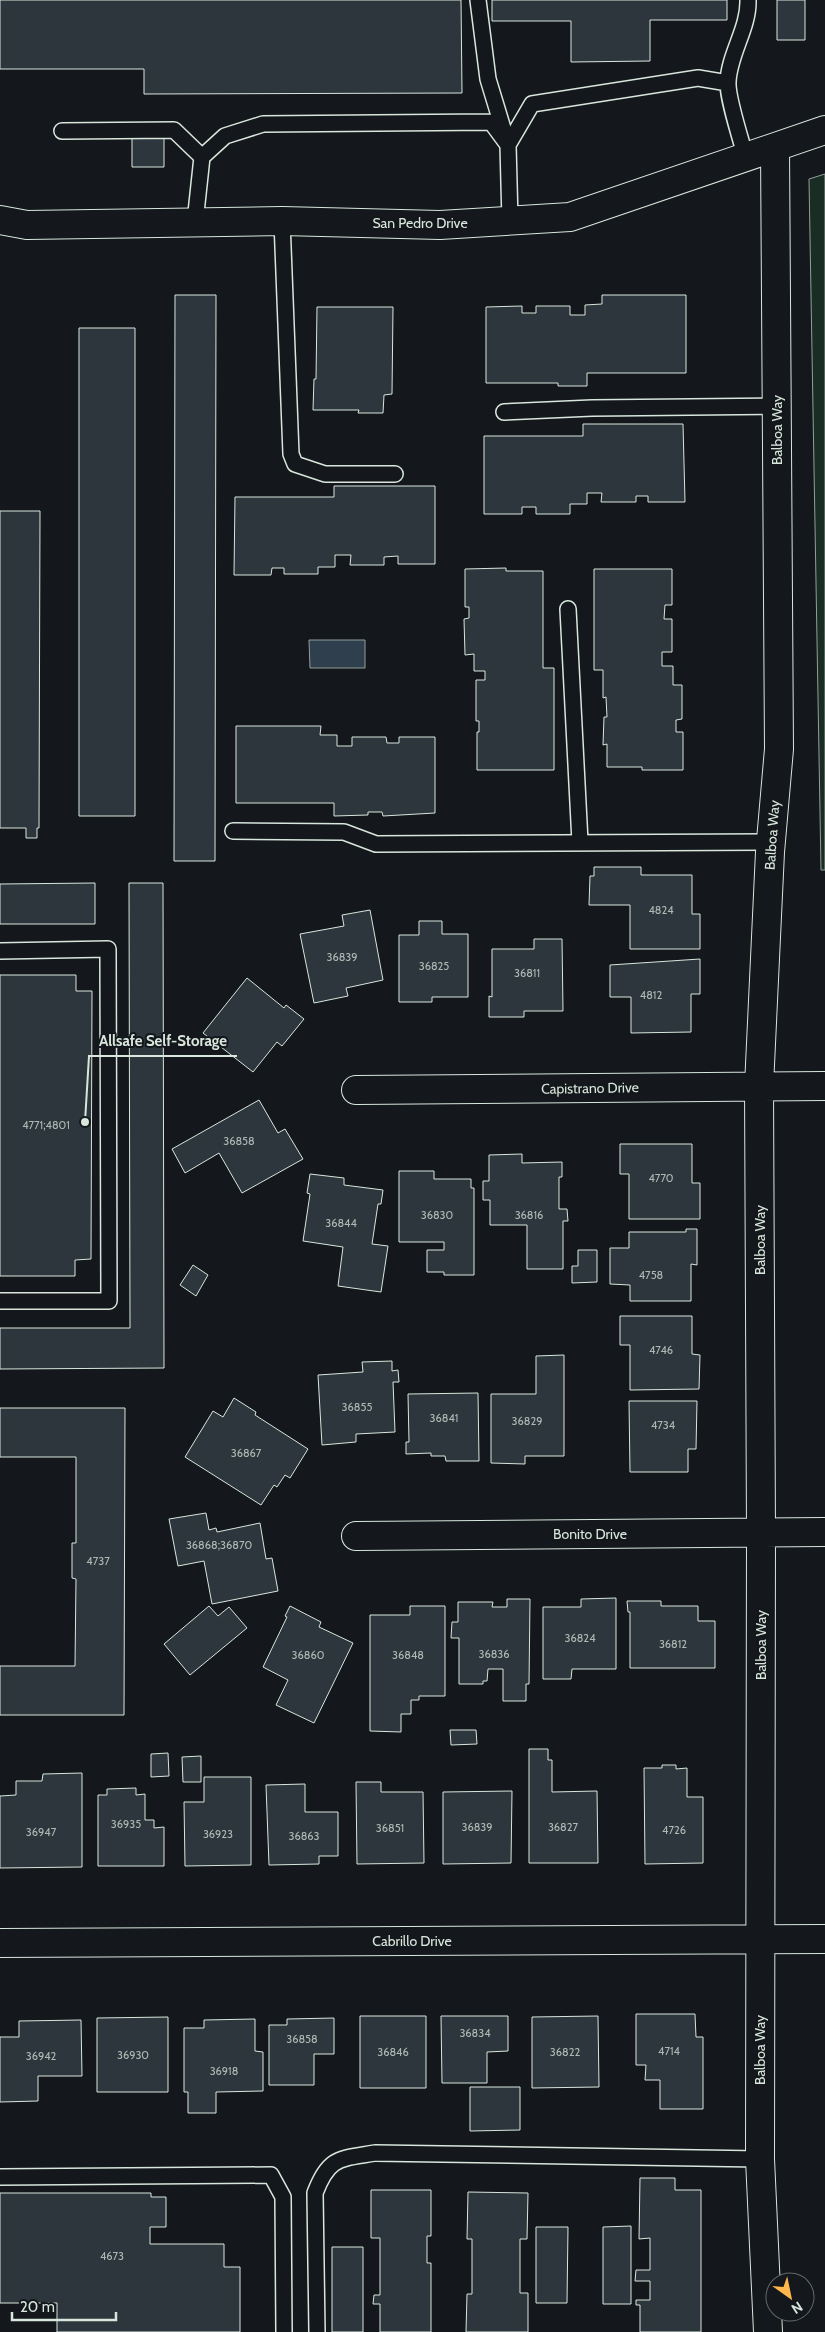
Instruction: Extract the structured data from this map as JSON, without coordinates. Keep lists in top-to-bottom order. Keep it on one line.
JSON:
{"streets":{"street":["San Pedro Drive","Balboa Way","Capistrano Drive","Bonito Drive","Cabrillo Drive"]},"crossings":[["San Pedro Drive","Balboa Way"],["Balboa Way","Capistrano Drive"],["Balboa Way","Bonito Drive"],["Balboa Way","Cabrillo Drive"]],"places":["Allsafe Self-Storage"],"house_numbers":["4824","36839","36825","36811","4812","4771;4801","36858","4770","36830","36816","36844","4758","4746","36855","36841","36829","4734","36867","36868;36870","4737","36824","36812","36836","36860","36848","36935","36839","36827","36851","4726","36947","36923","36863","36834","36858","4714","36846","36822","36930","36942","36918","4673"],"scale_bar":"20 m","north":"bottom right"}
